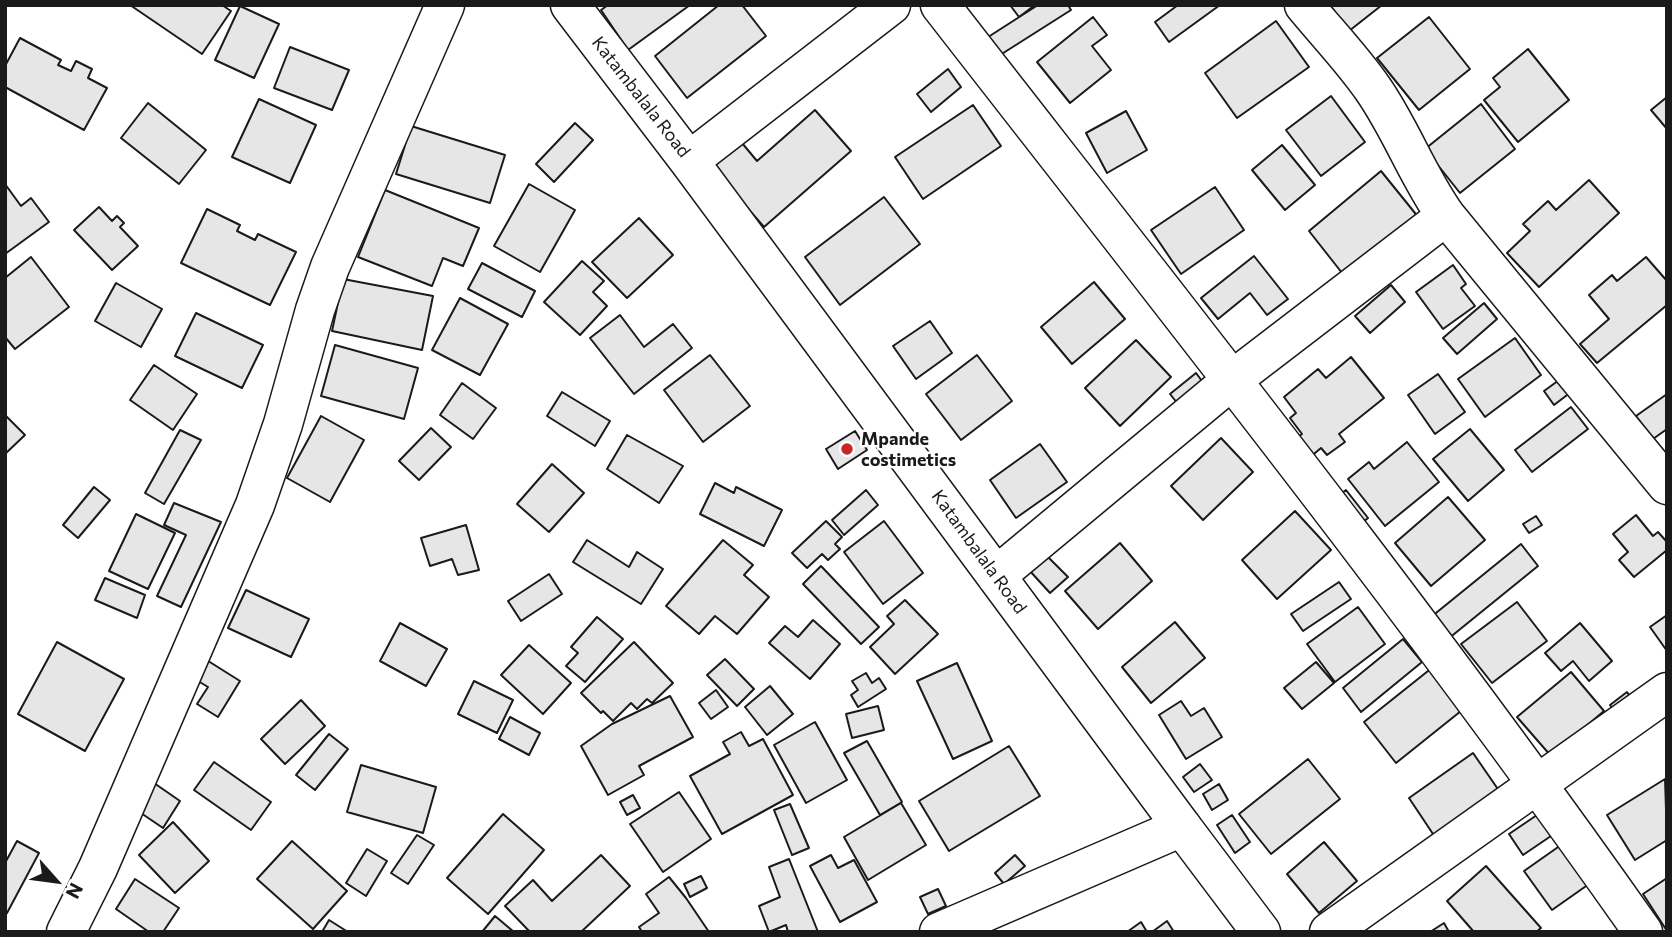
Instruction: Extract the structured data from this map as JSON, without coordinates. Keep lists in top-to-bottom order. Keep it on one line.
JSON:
{"streets":{"street":["Katambalala Road"]},"places":["Mpande costimetics"],"north":"bottom right"}
